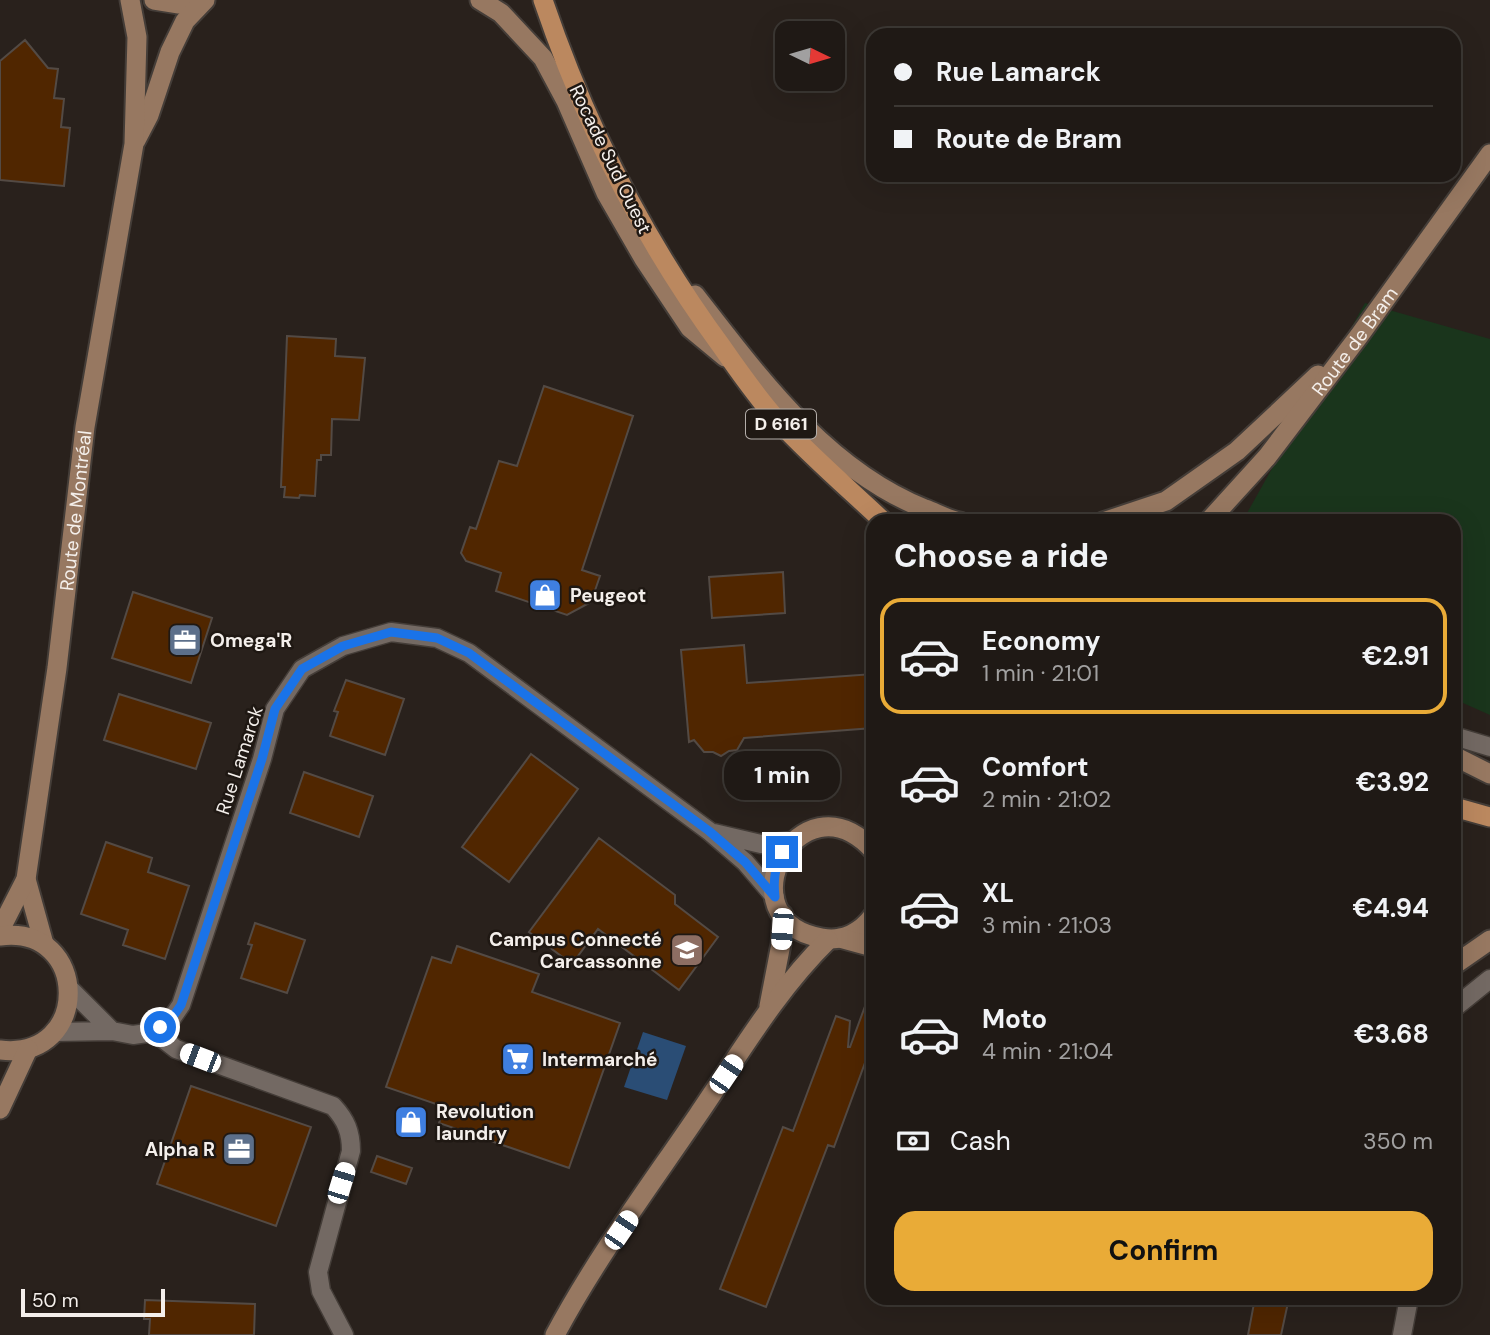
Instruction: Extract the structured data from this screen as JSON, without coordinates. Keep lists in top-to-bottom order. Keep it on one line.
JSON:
{"streets":{"main road":["Rocade Sud Ouest","Route de Bram","D 6161","Route de Montréal"],"street":["Rue Lamarck"]},"crossings":[["Rocade Sud Ouest","D 6161"]],"places":{"shop":["Peugeot","Revolution laundry"],"office":["Omega'R","Alpha R"],"school or university":["Campus Connecté Carcassonne"],"supermarket":["Intermarché"]},"scale_bar":"50 m","north":"right","page":{"banner":["Rue Lamarck","Route de Bram"],"heading":"Choose a ride","list":[{"name":"Economy","note":"1 min · 21:01","value":"€2.91"},{"name":"Comfort","note":"2 min · 21:02","value":"€3.92"},{"name":"XL","note":"3 min · 21:03","value":"€4.94"},{"name":"Moto","note":"4 min · 21:04","value":"€3.68"}],"bubble":"1 min","pay":["Cash","350 m"],"buttons":"Confirm","scale":"50 m"}}
